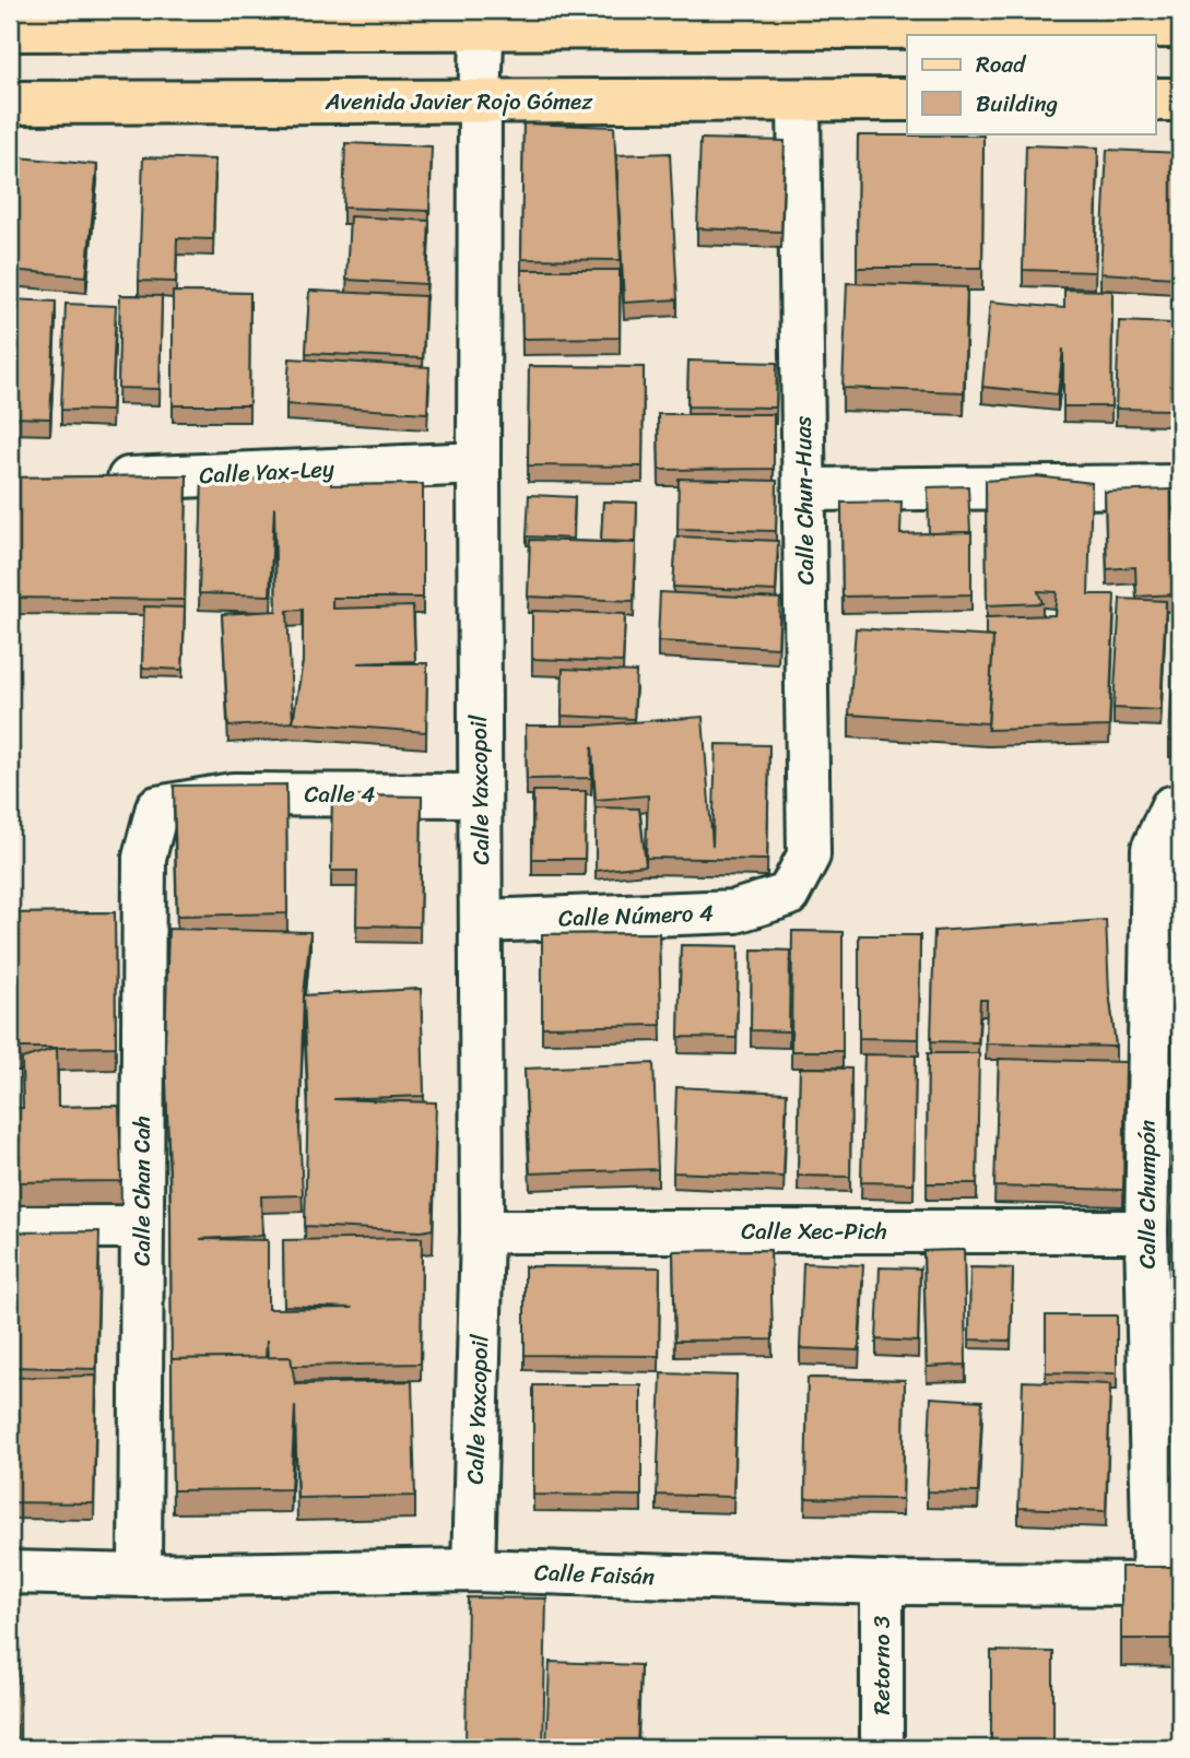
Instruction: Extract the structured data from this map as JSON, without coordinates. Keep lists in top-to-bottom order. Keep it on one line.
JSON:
{"streets":{"main road":["Avenida Javier Rojo Gómez"],"street":["Calle Yax-Ley","Calle Chun-Huas","Calle Yaxcopoil","Calle 4","Calle Número 4","Calle Chan Cah","Calle Chumpón","Calle Xec-Pich","Calle Faisán","Retorno 3"]},"crossings":[["Avenida Javier Rojo Gómez","Calle Chun-Huas"],["Avenida Javier Rojo Gómez","Calle Yaxcopoil"],["Calle Yax-Ley","Calle Yaxcopoil"],["Calle Chun-Huas","Calle Número 4"],["Calle Yaxcopoil","Calle 4"],["Calle Yaxcopoil","Calle Número 4"],["Calle Yaxcopoil","Calle Xec-Pich"],["Calle Yaxcopoil","Calle Faisán"],["Calle 4","Calle Chan Cah"],["Calle Chan Cah","Calle Faisán"],["Calle Chumpón","Calle Xec-Pich"],["Calle Chumpón","Calle Faisán"],["Calle Faisán","Retorno 3"]],"legend":["Road","Building"]}
